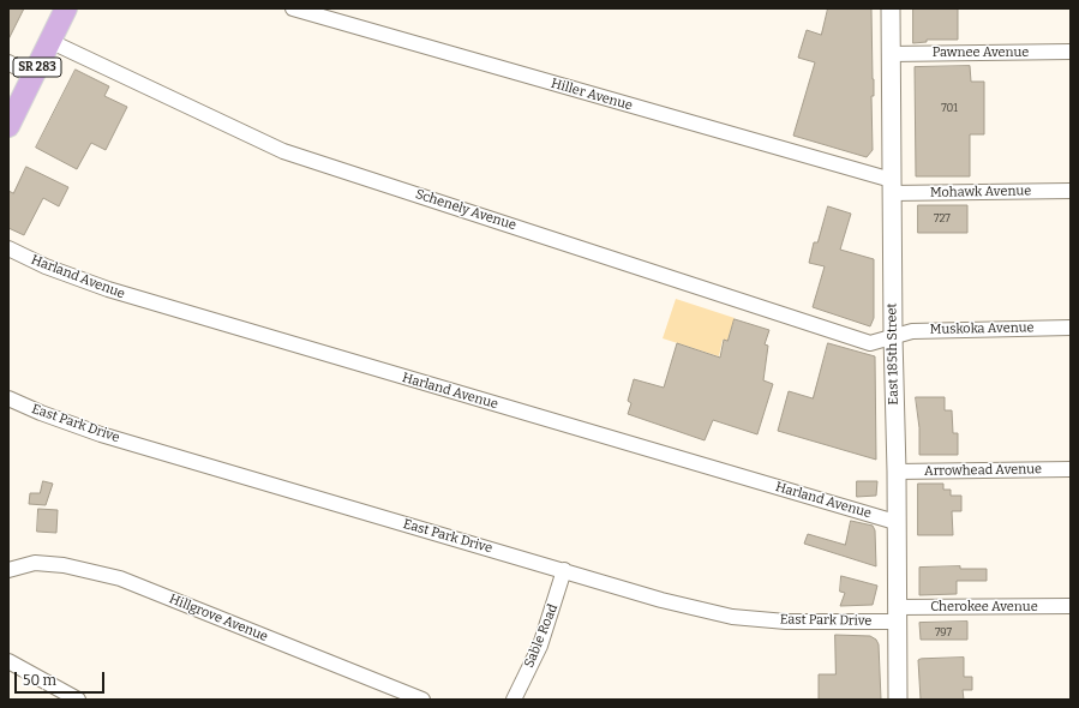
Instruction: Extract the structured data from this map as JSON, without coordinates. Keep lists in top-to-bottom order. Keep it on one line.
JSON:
{"streets":{"main road":["SR 283"],"street":["Pawnee Avenue","Hiller Avenue","Mohawk Avenue","Schenely Avenue","Harland Avenue","Muskoka Avenue","East 185th Street","East Park Drive","Arrowhead Avenue","Cherokee Avenue","Hillgrove Avenue","Sable Road"]},"crossings":[["Pawnee Avenue","East 185th Street"],["SR 283","Schenely Avenue"],["Hiller Avenue","Mohawk Avenue"],["Hiller Avenue","East 185th Street"],["Mohawk Avenue","East 185th Street"],["Schenely Avenue","Muskoka Avenue"],["Schenely Avenue","East 185th Street"],["Harland Avenue","East 185th Street"],["Muskoka Avenue","East 185th Street"],["East 185th Street","East Park Drive"],["East 185th Street","Arrowhead Avenue"],["East 185th Street","Cherokee Avenue"],["East Park Drive","Cherokee Avenue"],["East Park Drive","Sable Road"]],"house_numbers":["701","727","797"],"scale_bar":"50 m"}
